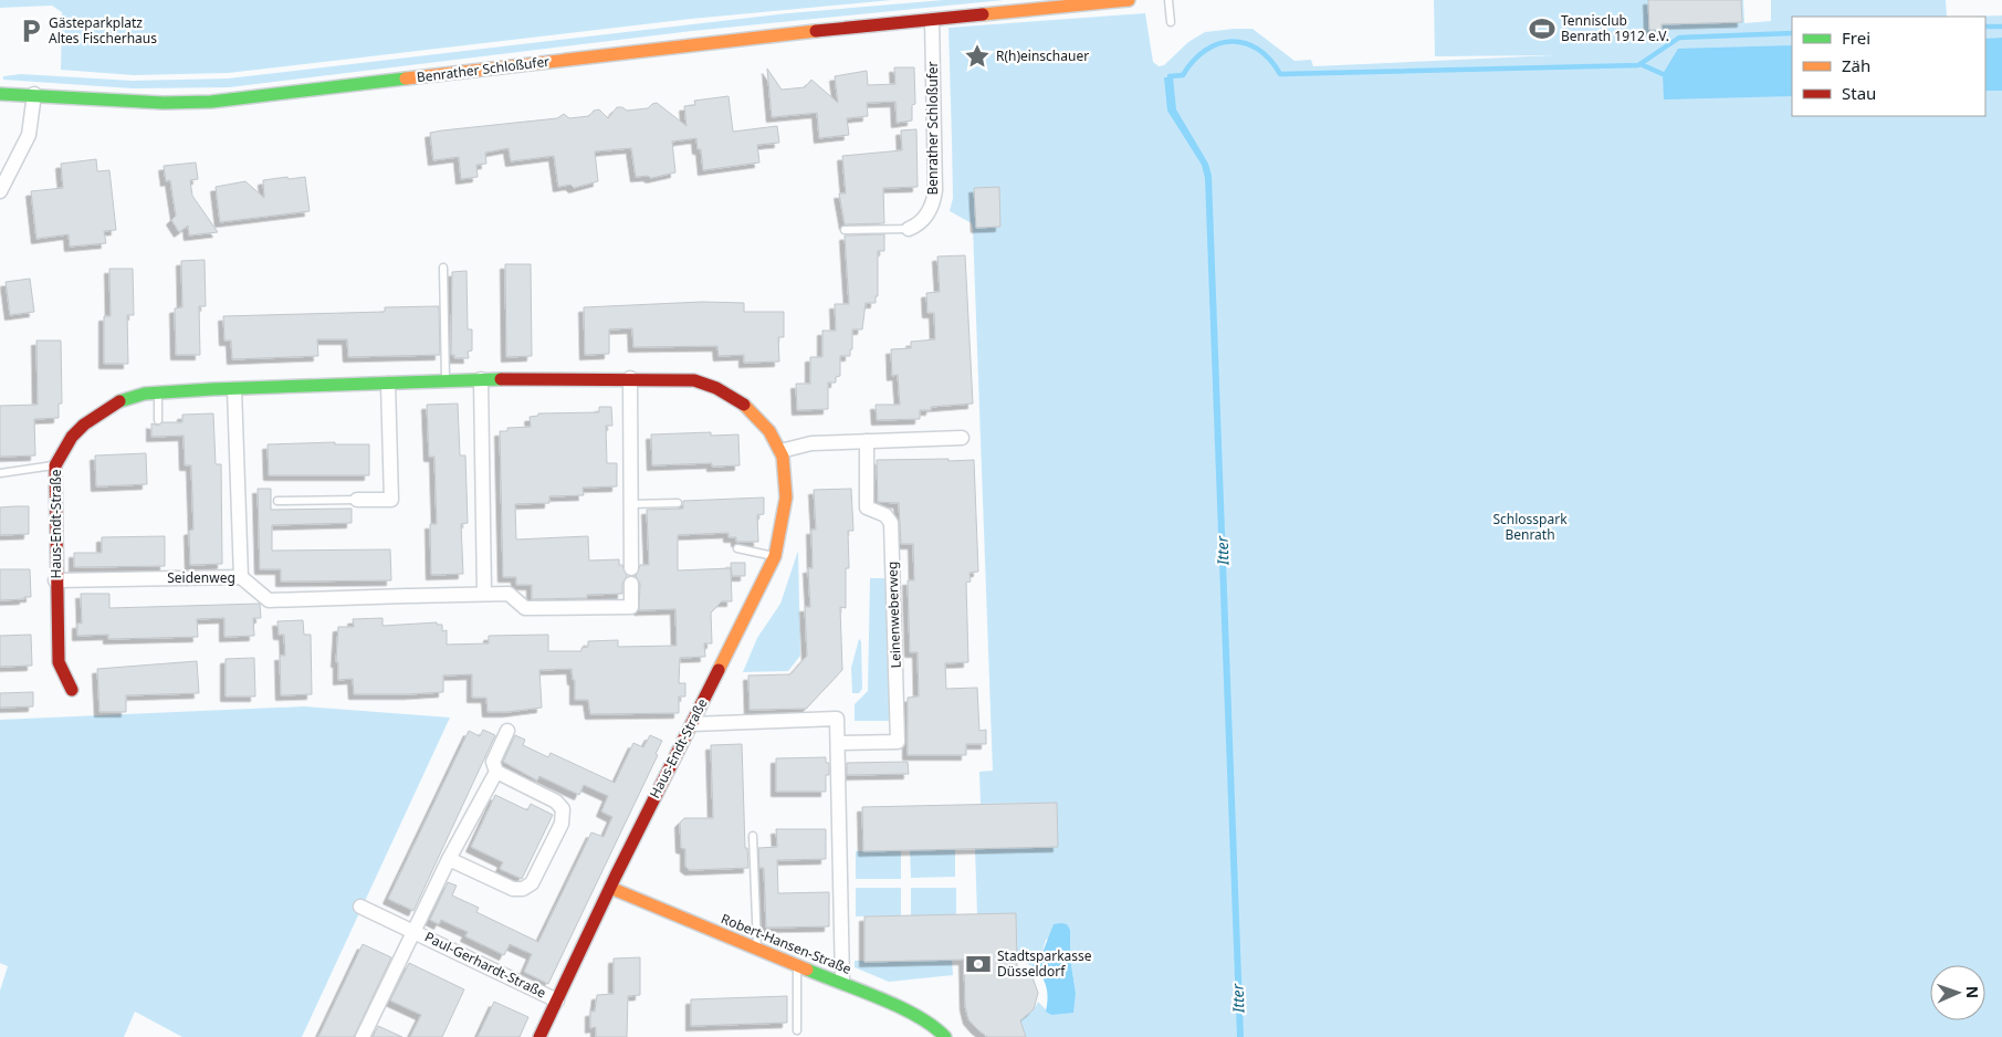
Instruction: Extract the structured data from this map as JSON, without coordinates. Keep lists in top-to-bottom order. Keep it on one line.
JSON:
{"streets":{"street":["Benrather Schloßufer","Haus-Endt-Straße","Seidenweg","Leinenweberweg","Robert-Hansen-Straße","Paul-Gerhardt-Straße"]},"crossings":[["Haus-Endt-Straße","Seidenweg"],["Haus-Endt-Straße","Robert-Hansen-Straße"],["Haus-Endt-Straße","Paul-Gerhardt-Straße"]],"water":["Itter"],"parks":["Schlosspark Benrath"],"places":{"sports":["Tennisclub Benrath 1912 e.V."],"parking":["Gästeparkplatz Altes Fischerhaus"],"place":["R(h)einschauer"],"bank":["Stadtsparkasse Düsseldorf"]},"legend":["Frei","Zäh","Stau"],"north":"right"}
